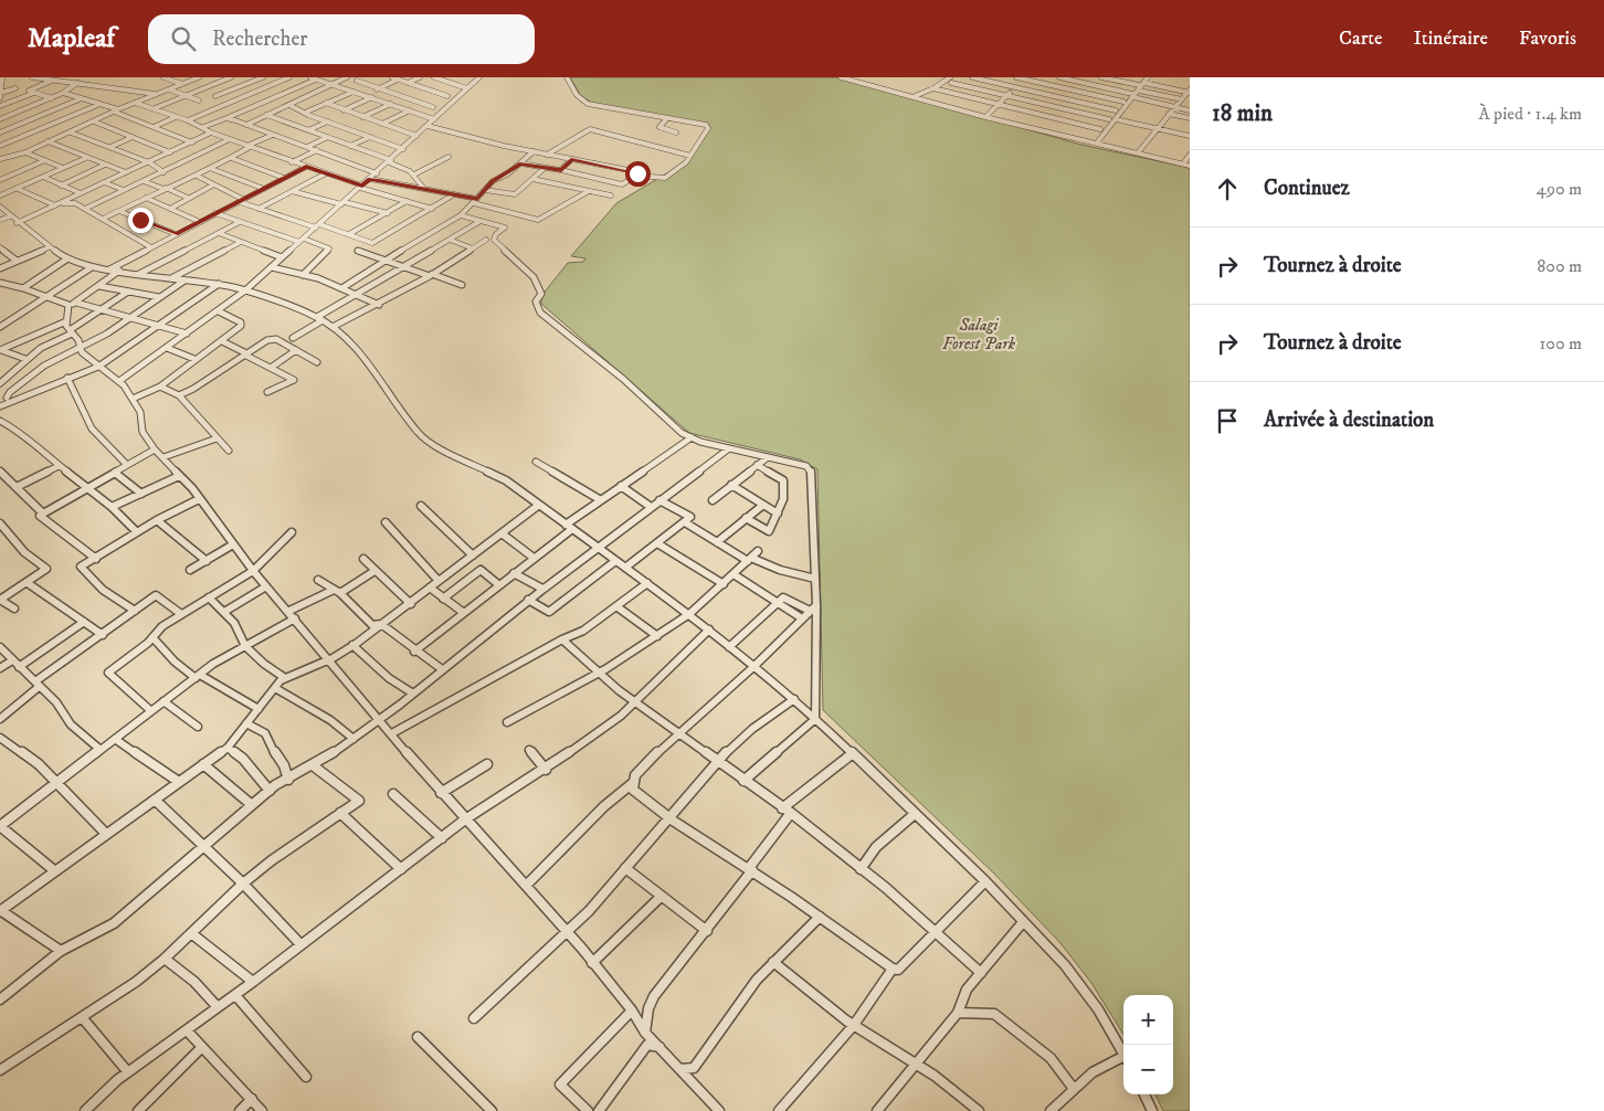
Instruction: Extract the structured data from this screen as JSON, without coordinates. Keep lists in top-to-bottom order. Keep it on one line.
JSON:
{"parks":["Salagi Forest Park"],"page":{"header":"Mapleaf","search":"Rechercher","nav":["Carte","Itinéraire","Favoris"],"heading":["18 min","À pied · 1.4 km"],"list":[["Continuez","490 m"],["Tournez à droite","800 m"],["Tournez à droite","100 m"],"Arrivée à destination"],"map_buttons":["+","−"]}}
